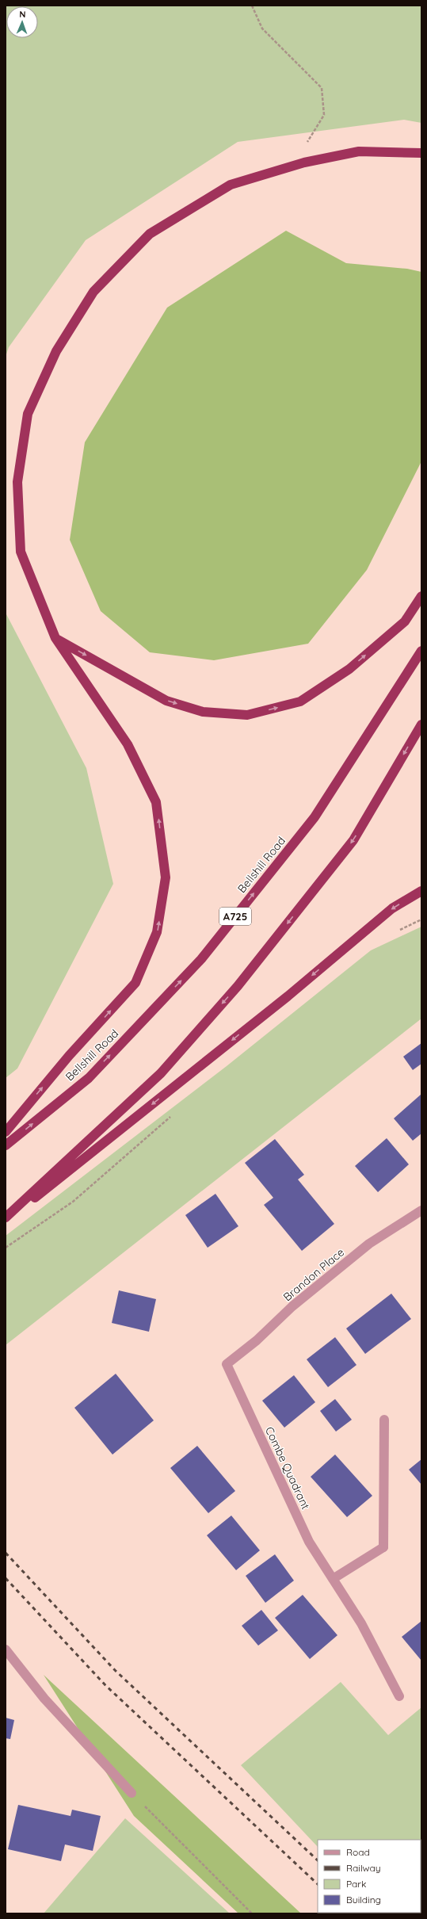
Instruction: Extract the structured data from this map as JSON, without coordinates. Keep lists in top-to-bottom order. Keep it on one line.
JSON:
{"streets":{"highway":["Bellshill Road","A725"],"street":["Brandon Place","Combe Quadrant"]},"crossings":[["Brandon Place","Combe Quadrant"]],"legend":["Road","Railway","Park","Building"],"north":"top"}
